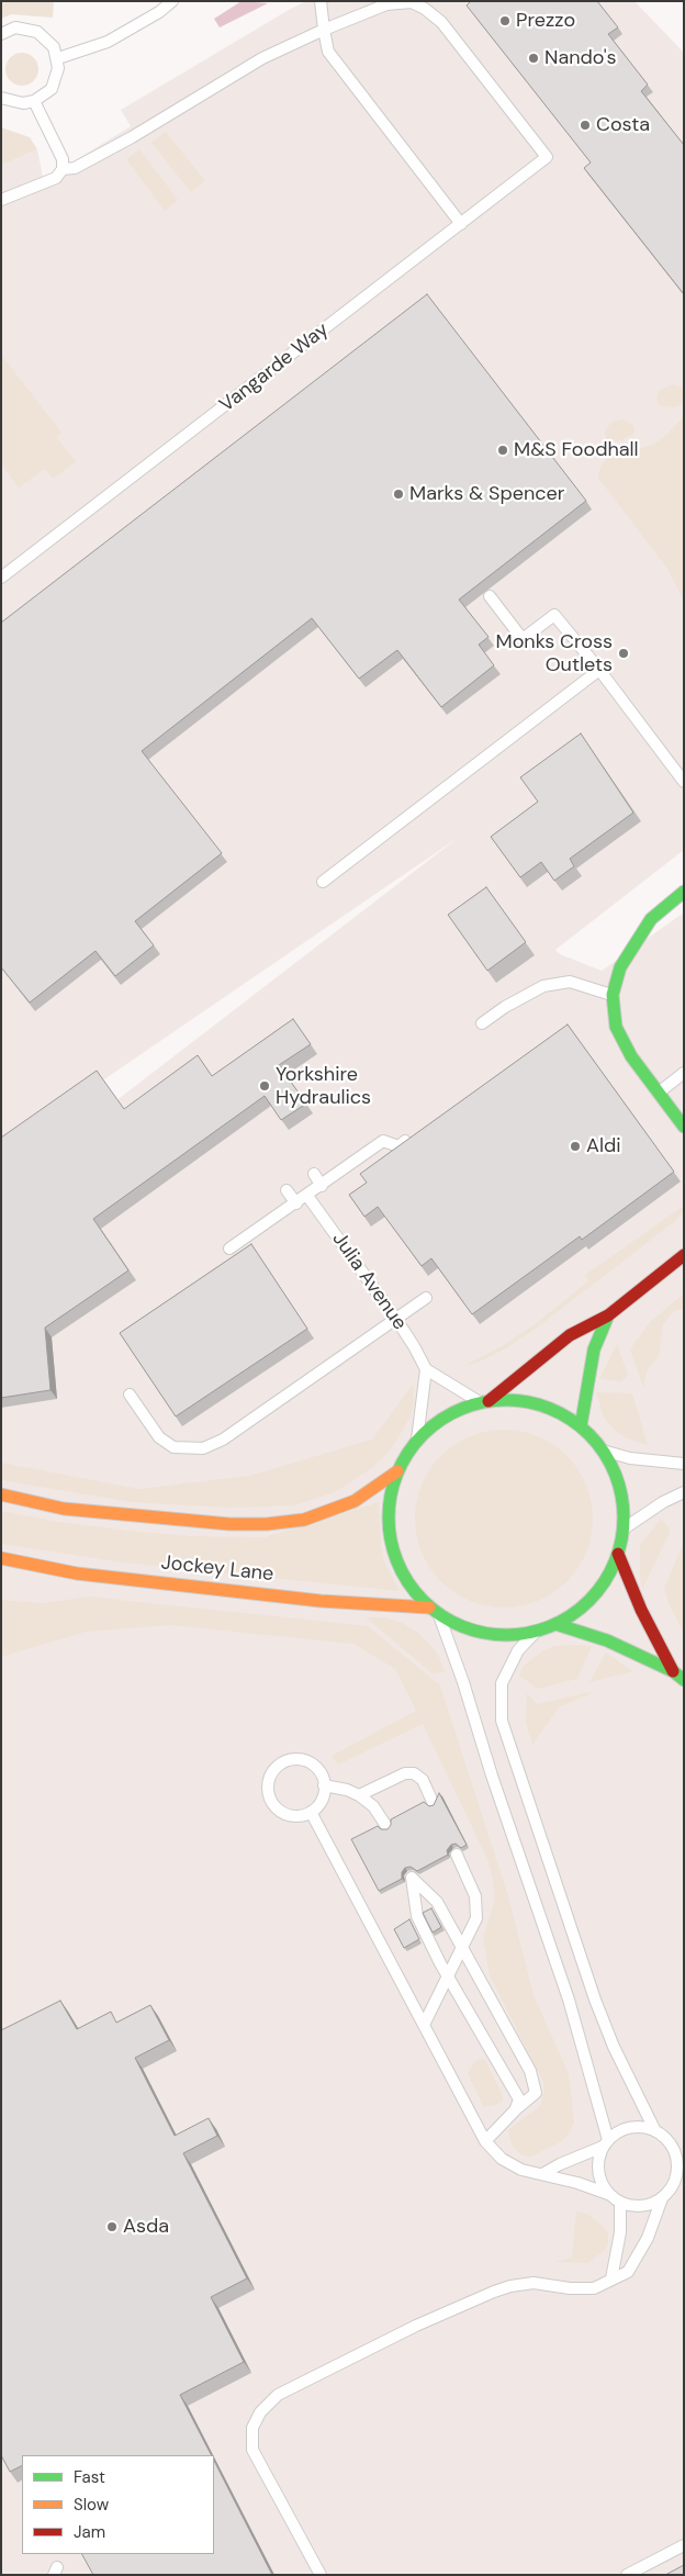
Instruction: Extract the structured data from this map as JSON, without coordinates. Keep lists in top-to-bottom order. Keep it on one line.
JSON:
{"streets":{"street":["Jockey Lane"],"lane":["Vangarde Way","Julia Avenue"]},"places":["Prezzo","Nando's","Costa","M&S Foodhall","Marks & Spencer","Monks Cross Outlets","Yorkshire Hydraulics","Aldi","Asda"],"legend":["Fast","Slow","Jam"]}
